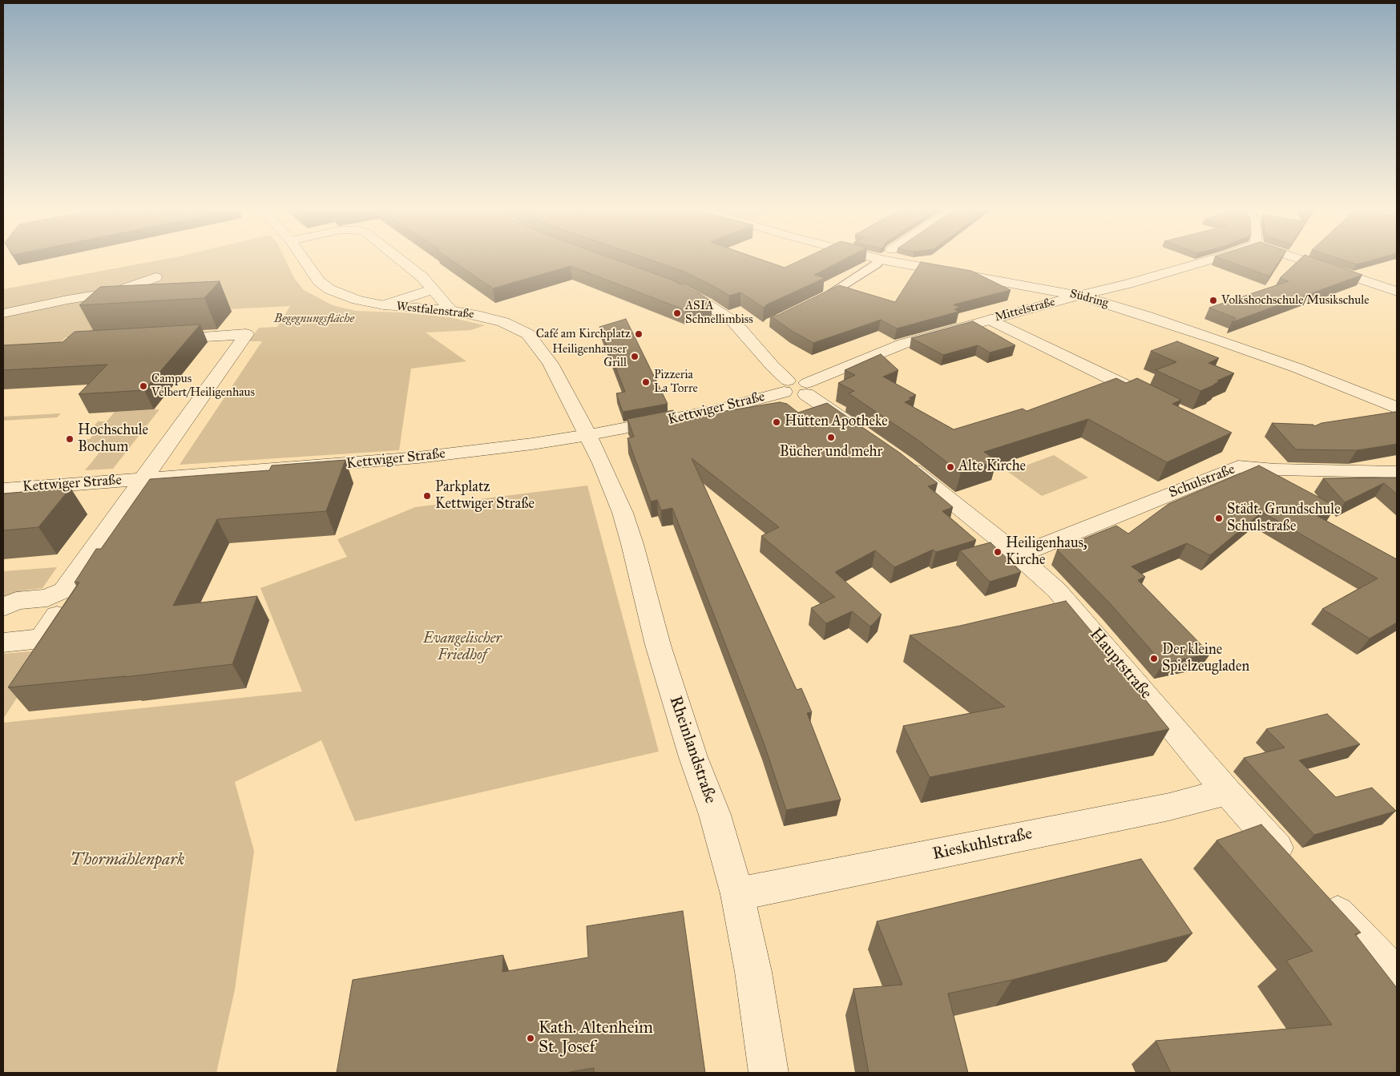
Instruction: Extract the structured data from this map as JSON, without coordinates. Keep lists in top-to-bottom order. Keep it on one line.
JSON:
{"streets":{"street":["Südring","Mittelstraße","Westfalenstraße","Kettwiger Straße","Schulstraße","Hauptstraße","Rheinlandstraße","Rieskuhlstraße"]},"crossings":[["Südring","Mittelstraße"],["Westfalenstraße","Kettwiger Straße"],["Westfalenstraße","Rheinlandstraße"],["Kettwiger Straße","Rheinlandstraße"],["Schulstraße","Hauptstraße"],["Hauptstraße","Rieskuhlstraße"],["Rheinlandstraße","Rieskuhlstraße"]],"parks":["Begegnungsfläche","Evangelischer Friedhof","Thormählenpark"],"places":["Volkshochschule/Musikschule","ASIA Schnellimbiss","Café am Kirchplatz","Heiligenhauser Grill","Pizzeria La Torre","Campus Velbert/Heiligenhaus","Hütten Apotheke","Bücher und mehr","Hochschule Bochum","Alte Kirche","Parkplatz Kettwiger Straße","Städt. Grundschule Schulstraße","Heiligenhaus, Kirche","Der kleine Spielzeugladen","Kath. Altenheim St. Josef"]}
